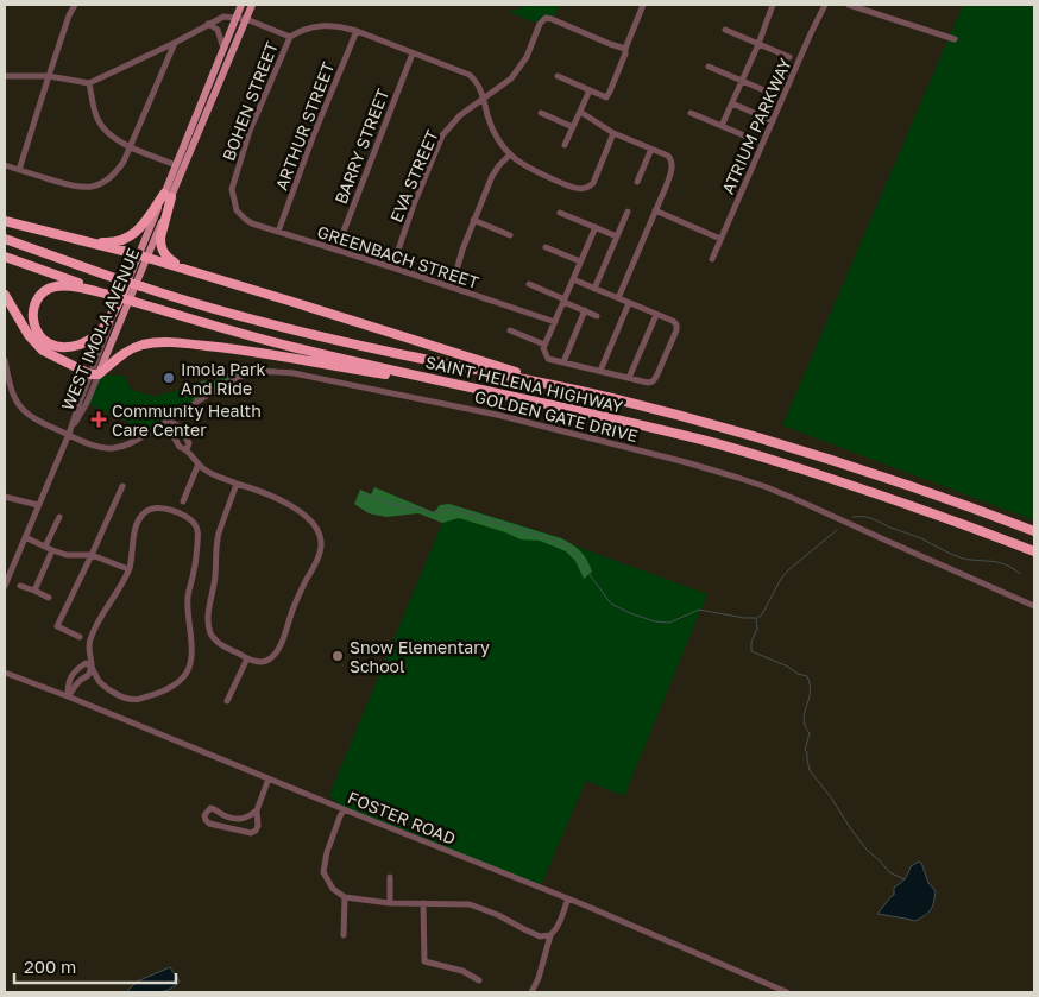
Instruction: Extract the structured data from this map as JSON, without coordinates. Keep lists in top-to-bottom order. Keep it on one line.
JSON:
{"streets":{"highway":["SAINT HELENA HIGHWAY"],"main road":["WEST IMOLA AVENUE"],"street":["BOHEN STREET","ARTHUR STREET","ATRIUM PARKWAY","BARRY STREET","EVA STREET","GREENBACH STREET","GOLDEN GATE DRIVE","FOSTER ROAD"]},"crossings":[["BOHEN STREET","GREENBACH STREET"],["ARTHUR STREET","GREENBACH STREET"],["BARRY STREET","GREENBACH STREET"],["EVA STREET","GREENBACH STREET"],["WEST IMOLA AVENUE","SAINT HELENA HIGHWAY"],["WEST IMOLA AVENUE","GOLDEN GATE DRIVE"]],"places":{"other":["Imola Park And Ride","Snow Elementary School"],"health":["Community Health Care Center"]},"scale_bar":"200 m"}
